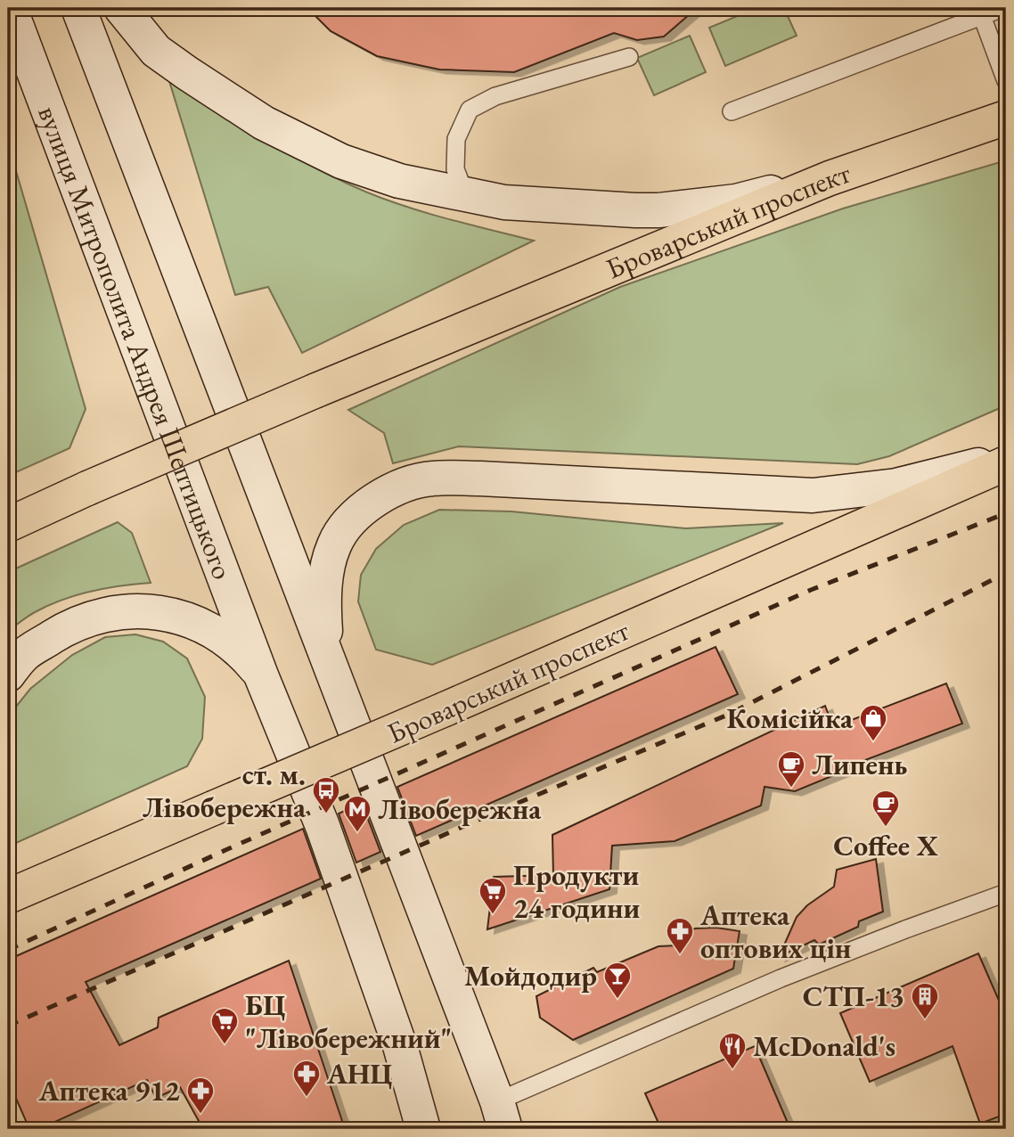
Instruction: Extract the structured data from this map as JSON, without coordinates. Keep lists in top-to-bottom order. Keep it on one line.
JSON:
{"streets":{"main road":["Броварський проспект","вулиця Митрополита Андрея Шептицького"]},"places":{"shop":["Комісійка"],"cafe":["Липень","Coffee X"],"bus stop":["ст. м. Лівобережна"],"metro station":["Лівобережна"],"supermarket":["Продукти 24 години","БЦ \"Лівобережний\""],"pharmacy":["Аптека оптових цін","АНЦ","Аптека 912"],"bar":["Мойдодир"],"building":["СТП-13"],"restaurant":["McDonald's"]}}
